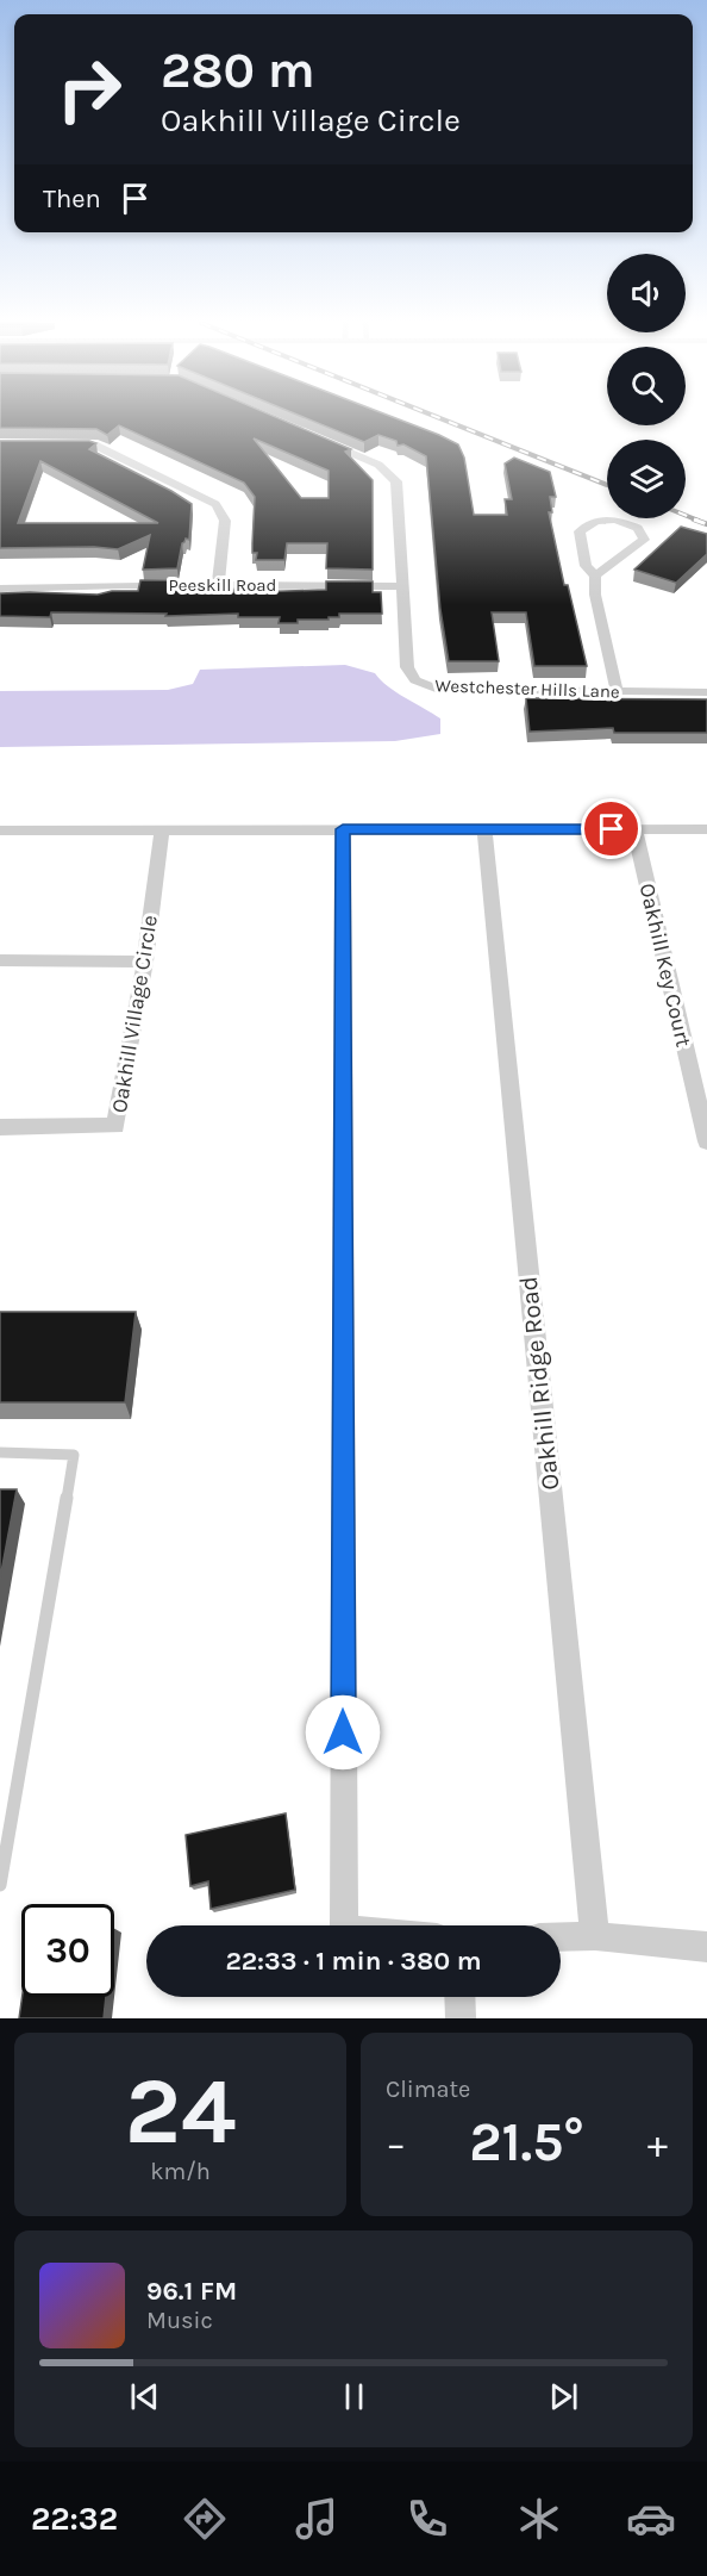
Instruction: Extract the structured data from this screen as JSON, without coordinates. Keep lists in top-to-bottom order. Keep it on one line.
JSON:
{"streets":{"street":["Peeskill Road","Westchester Hills Lane","Oakhill Key Court","Oakhill Village Circle","Oakhill Ridge Road"]},"crossings":[["Peeskill Road","Westchester Hills Lane"]],"page":{"turn":["280 m","Oakhill Village Circle"],"then":"Then","limit":"30","trip":"22:33 · 1 min · 380 m","tile":[["24","km/h"],"Climate"],"heat":["−","21.5°","+"],"song":["96.1 FM","Music"],"tabs":"22:32"}}
